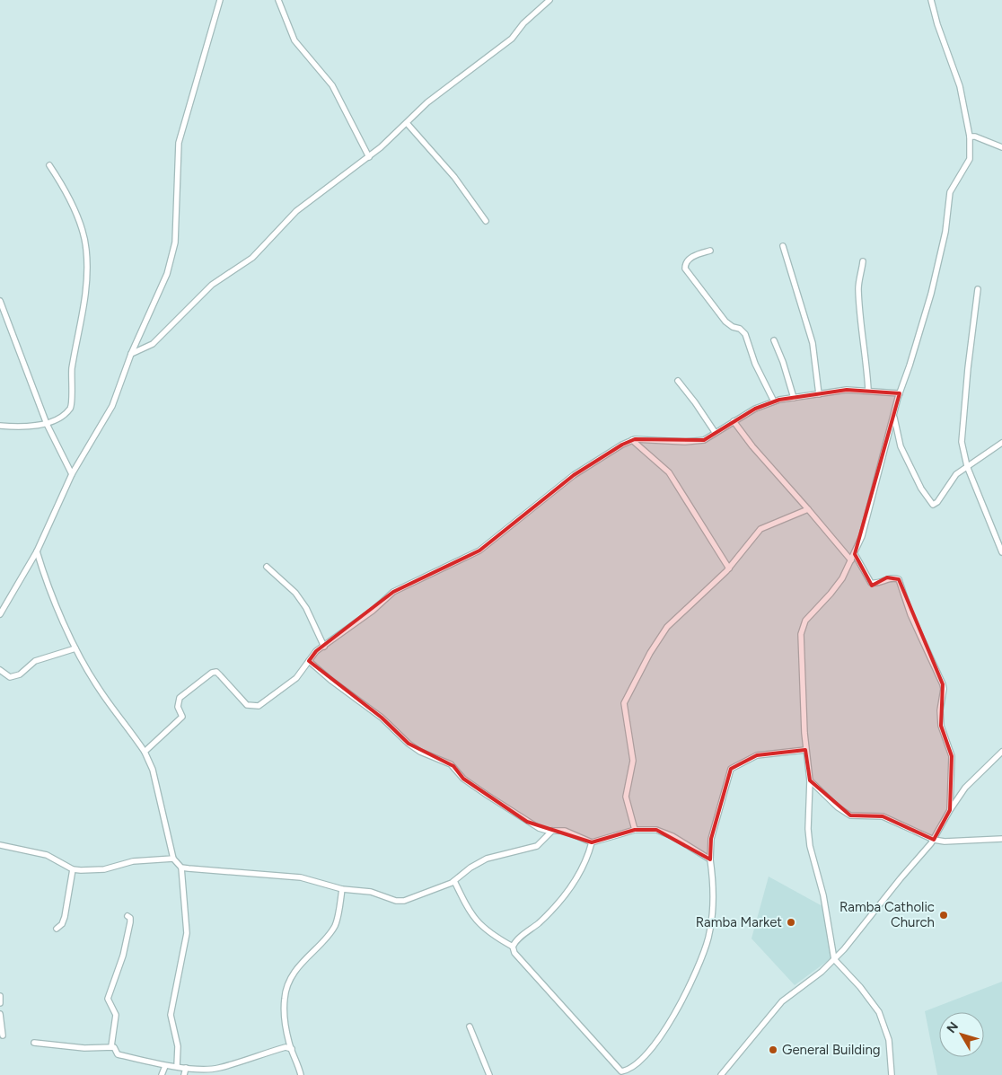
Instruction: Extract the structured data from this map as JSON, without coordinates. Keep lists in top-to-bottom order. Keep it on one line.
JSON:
{"places":["Ramba Catholic Church","Ramba Market","General Building"],"north":"top left"}
